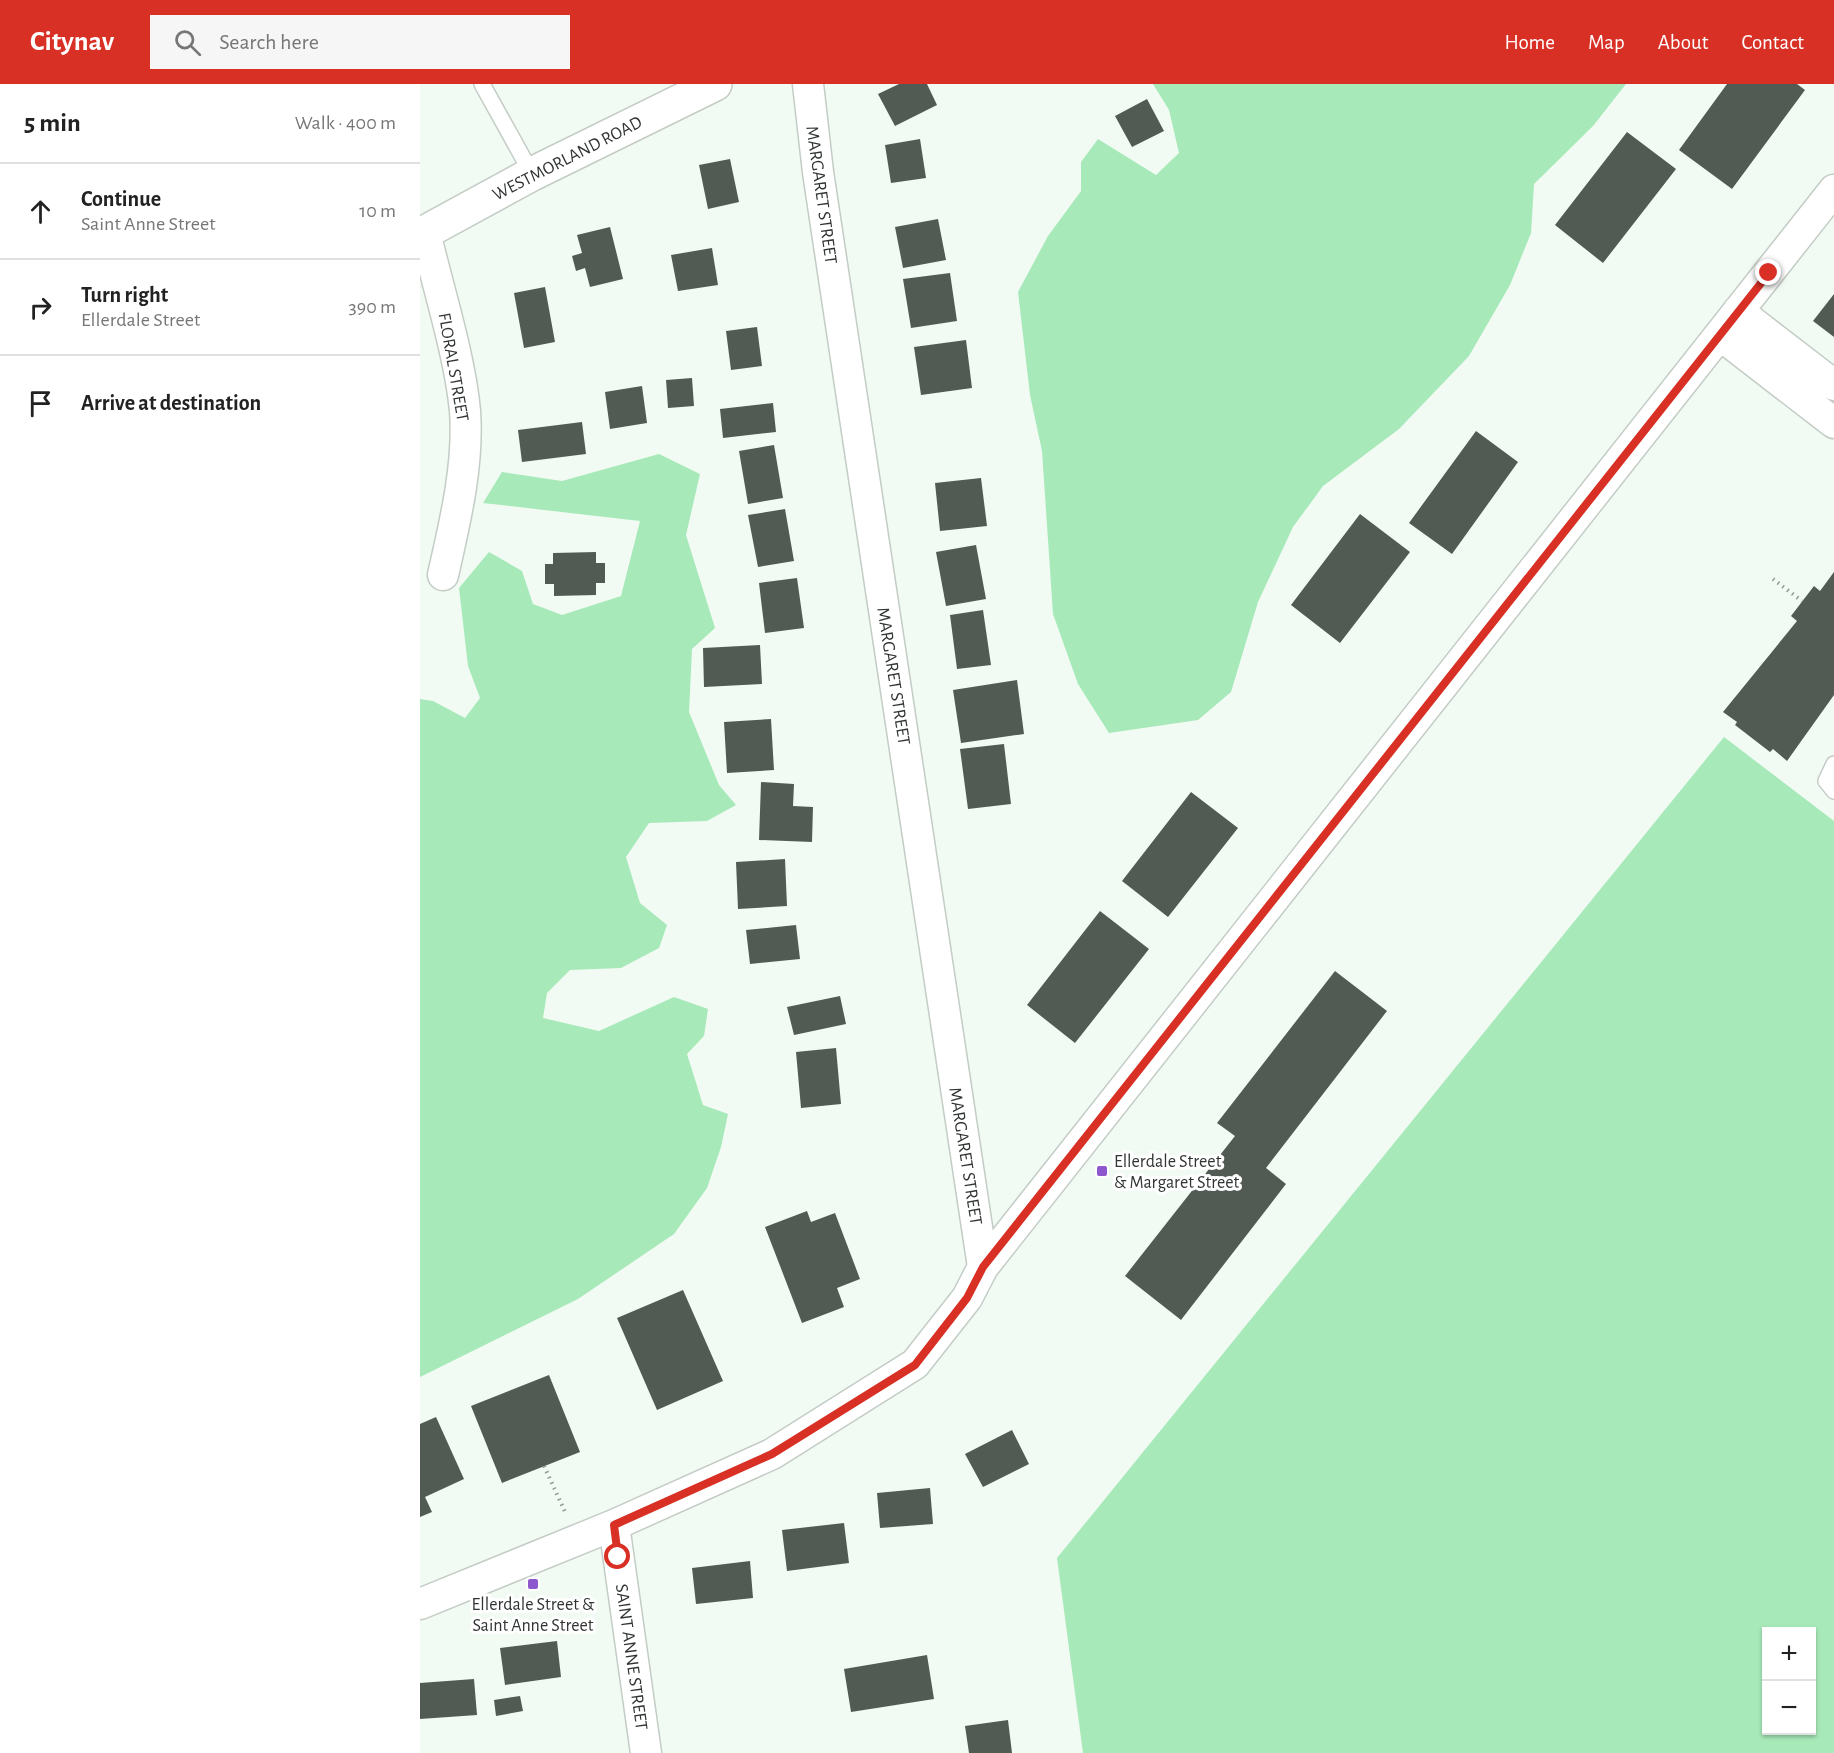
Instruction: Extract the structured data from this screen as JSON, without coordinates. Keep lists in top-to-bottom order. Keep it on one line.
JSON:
{"streets":{"street":["WESTMORLAND ROAD","MARGARET STREET","FLORAL STREET","SAINT ANNE STREET"]},"crossings":[["WESTMORLAND ROAD","FLORAL STREET"]],"places":{"transit":["Ellerdale Street & Margaret Street","Ellerdale Street & Saint Anne Street"]},"page":{"header":"Citynav","search":"Search here","nav":["Home","Map","About","Contact"],"heading":["5 min","Walk · 400 m"],"list":[["Continue","Saint Anne Street","10 m"],["Turn right","Ellerdale Street","390 m"],"Arrive at destination"],"map_buttons":["+","−"]}}
